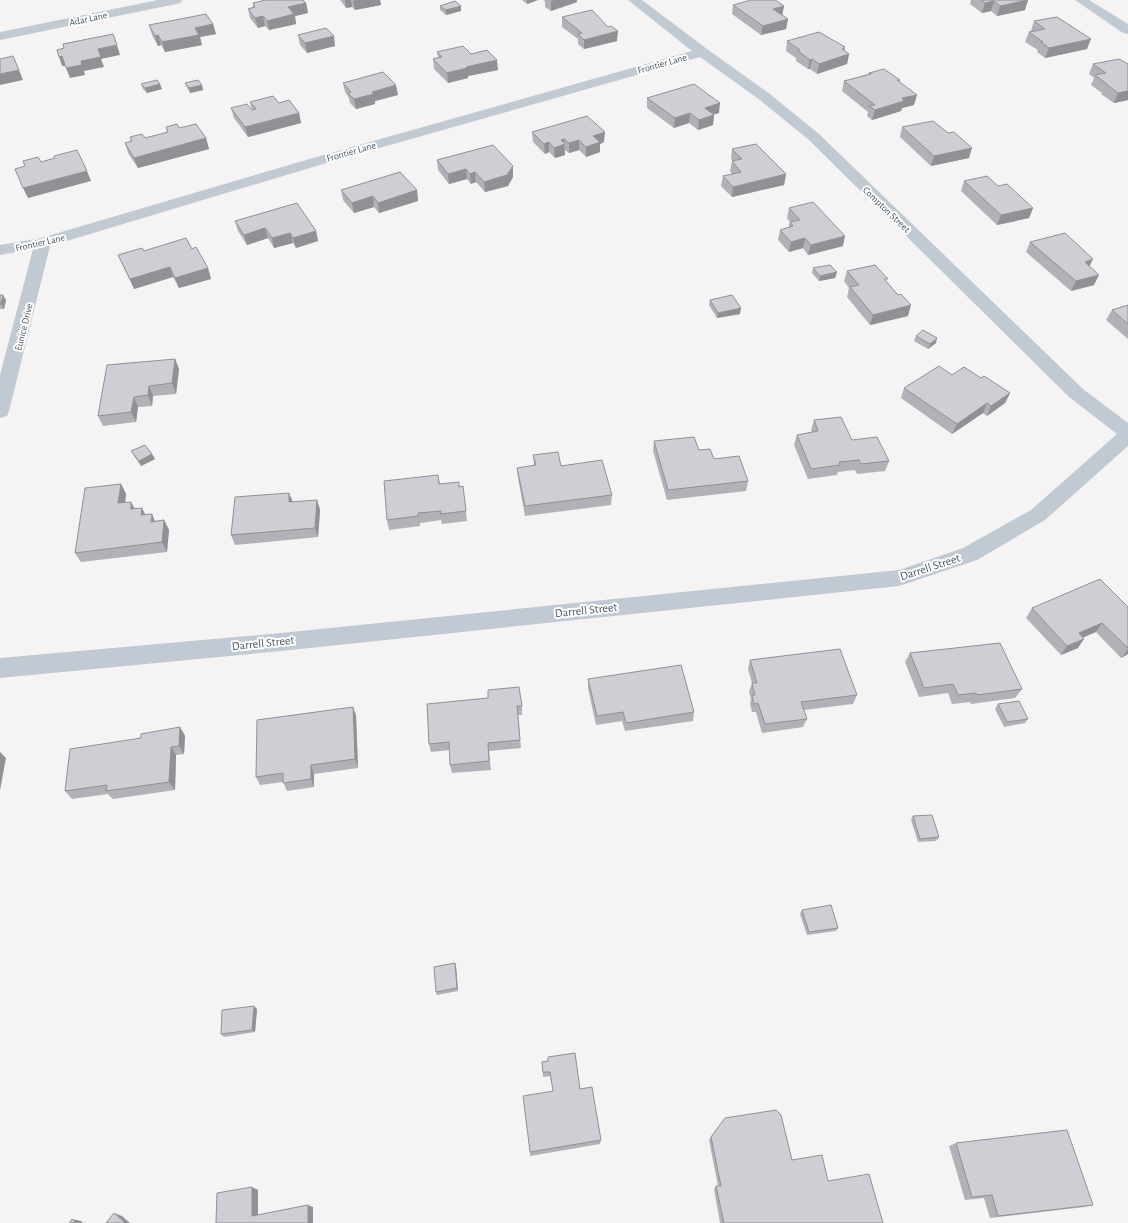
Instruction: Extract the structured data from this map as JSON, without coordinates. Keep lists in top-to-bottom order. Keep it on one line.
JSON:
{"streets":{"street":["Adar Lane","Frontier Lane","Compton Street","Eunice Drive","Darrell Street"]},"crossings":[["Frontier Lane","Compton Street"],["Frontier Lane","Eunice Drive"],["Compton Street","Darrell Street"]]}
